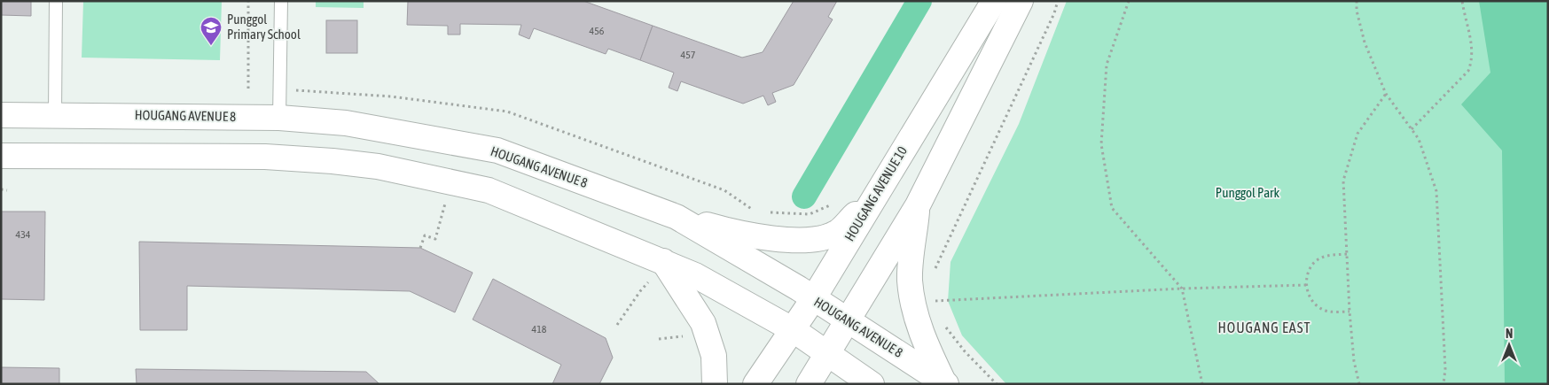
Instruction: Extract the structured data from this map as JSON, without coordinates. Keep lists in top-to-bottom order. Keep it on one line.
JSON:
{"streets":{"main road":["HOUGANG AVENUE 8","HOUGANG AVENUE 10"]},"crossings":[["HOUGANG AVENUE 8","HOUGANG AVENUE 10"]],"districts":["HOUGANG EAST"],"parks":["Punggol Park"],"places":{"school or university":["Punggol Primary School"]},"house_numbers":["456","457","434","418"],"north":"top"}
